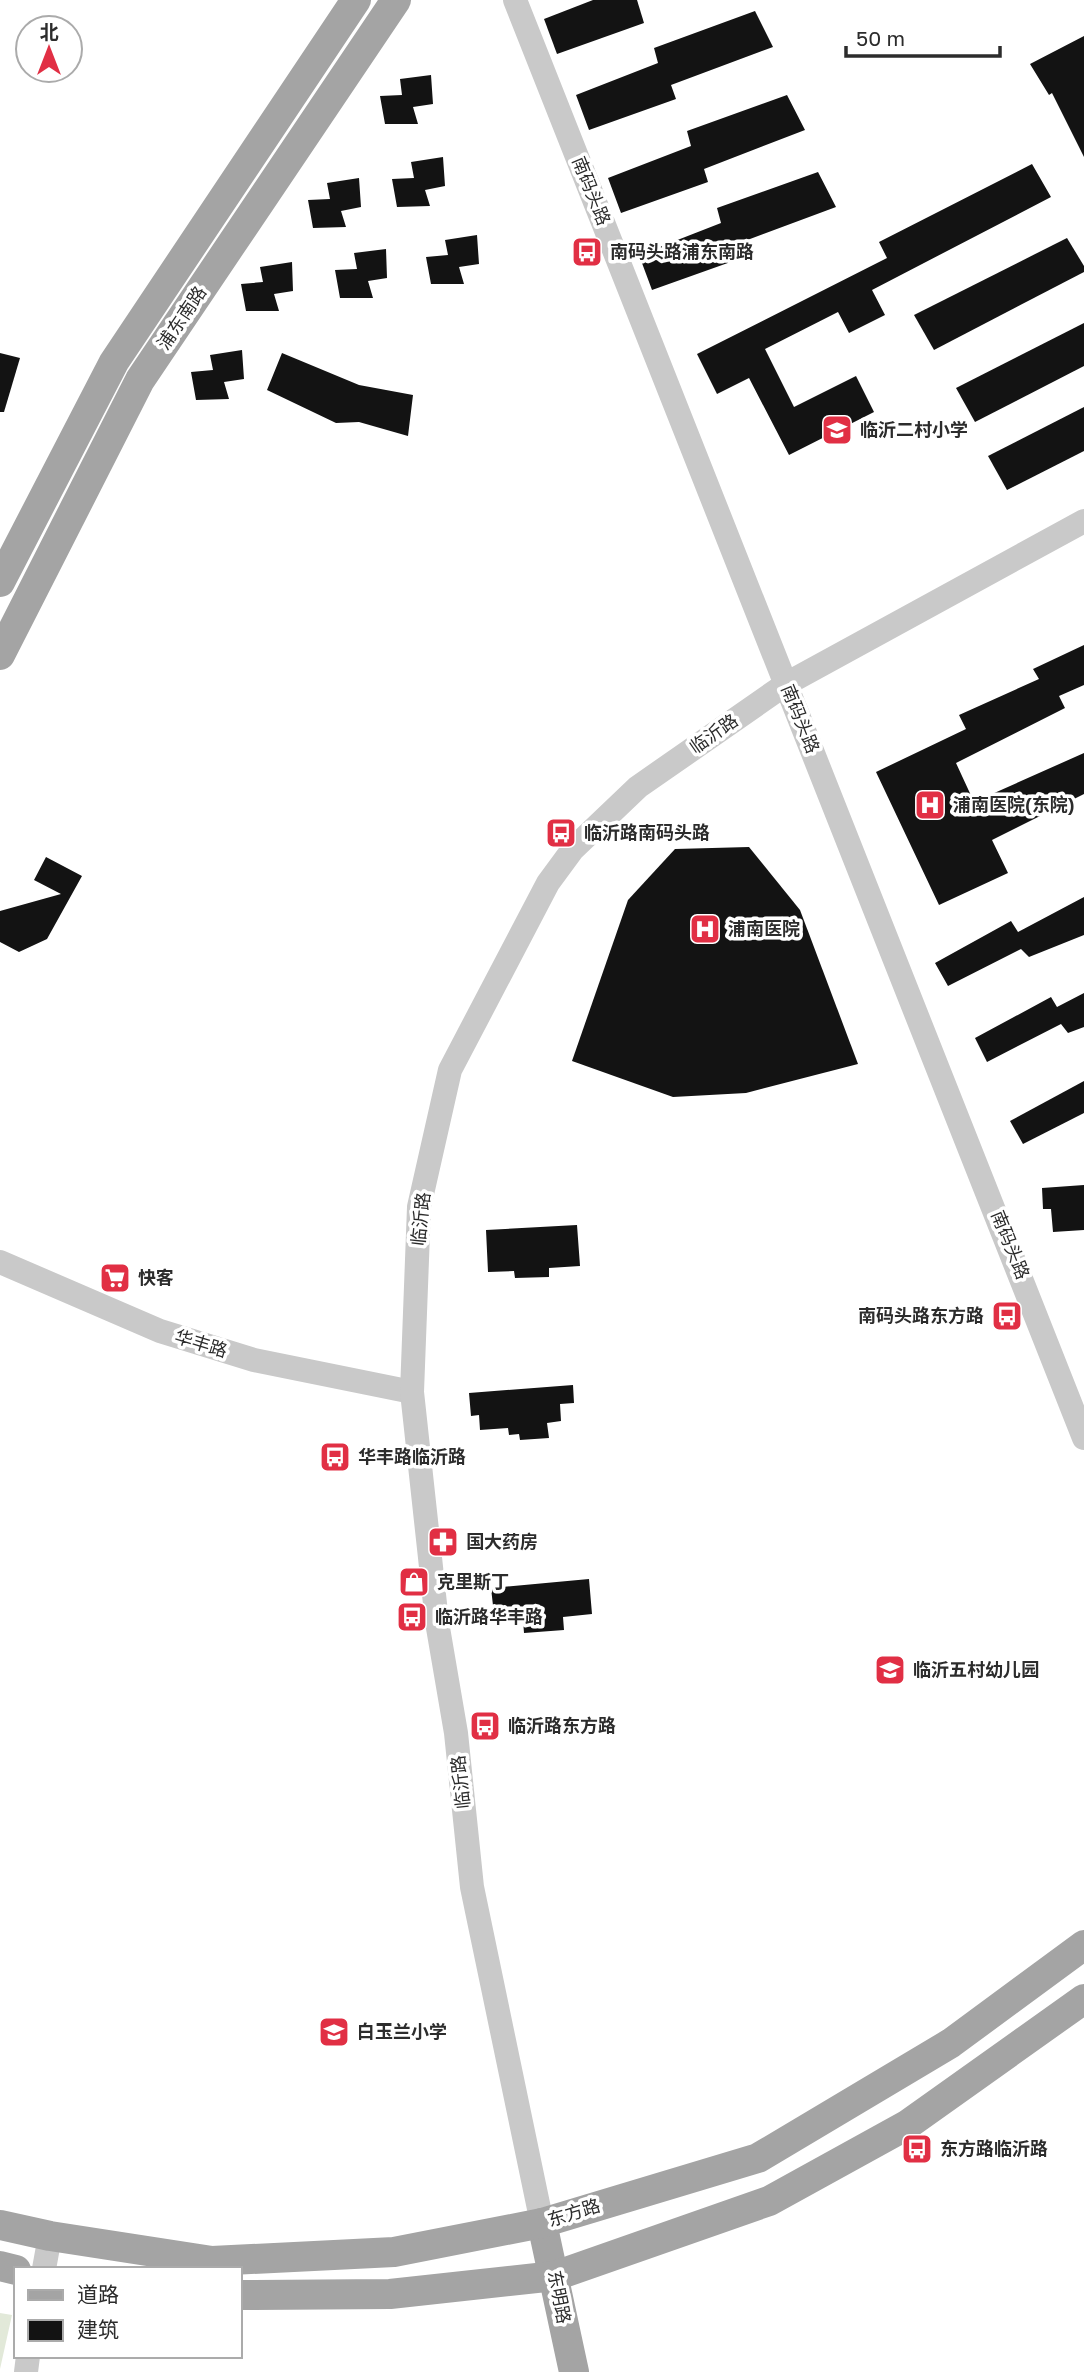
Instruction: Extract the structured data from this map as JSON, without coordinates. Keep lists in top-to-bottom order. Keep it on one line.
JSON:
{"streets":{"main road":["浦东南路","东方路","东明路"],"street":["南码头路","临沂路","华丰路"]},"crossings":[["南码头路","临沂路"],["临沂路","华丰路"],["临沂路","东方路"],["临沂路","东明路"],["东方路","东明路"]],"places":{"bus stop":["南码头路浦东南路","临沂路南码头路","南码头路东方路","华丰路临沂路","临沂路华丰路","临沂路东方路","东方路临沂路"],"school or university":["临沂二村小学","临沂五村幼儿园","白玉兰小学"],"hospital":["浦南医院(东院)","浦南医院"],"supermarket":["快客"],"pharmacy":["国大药房"],"shop":["克里斯丁"]},"legend":["道路","建筑"],"scale_bar":"50 m","north":"top"}
